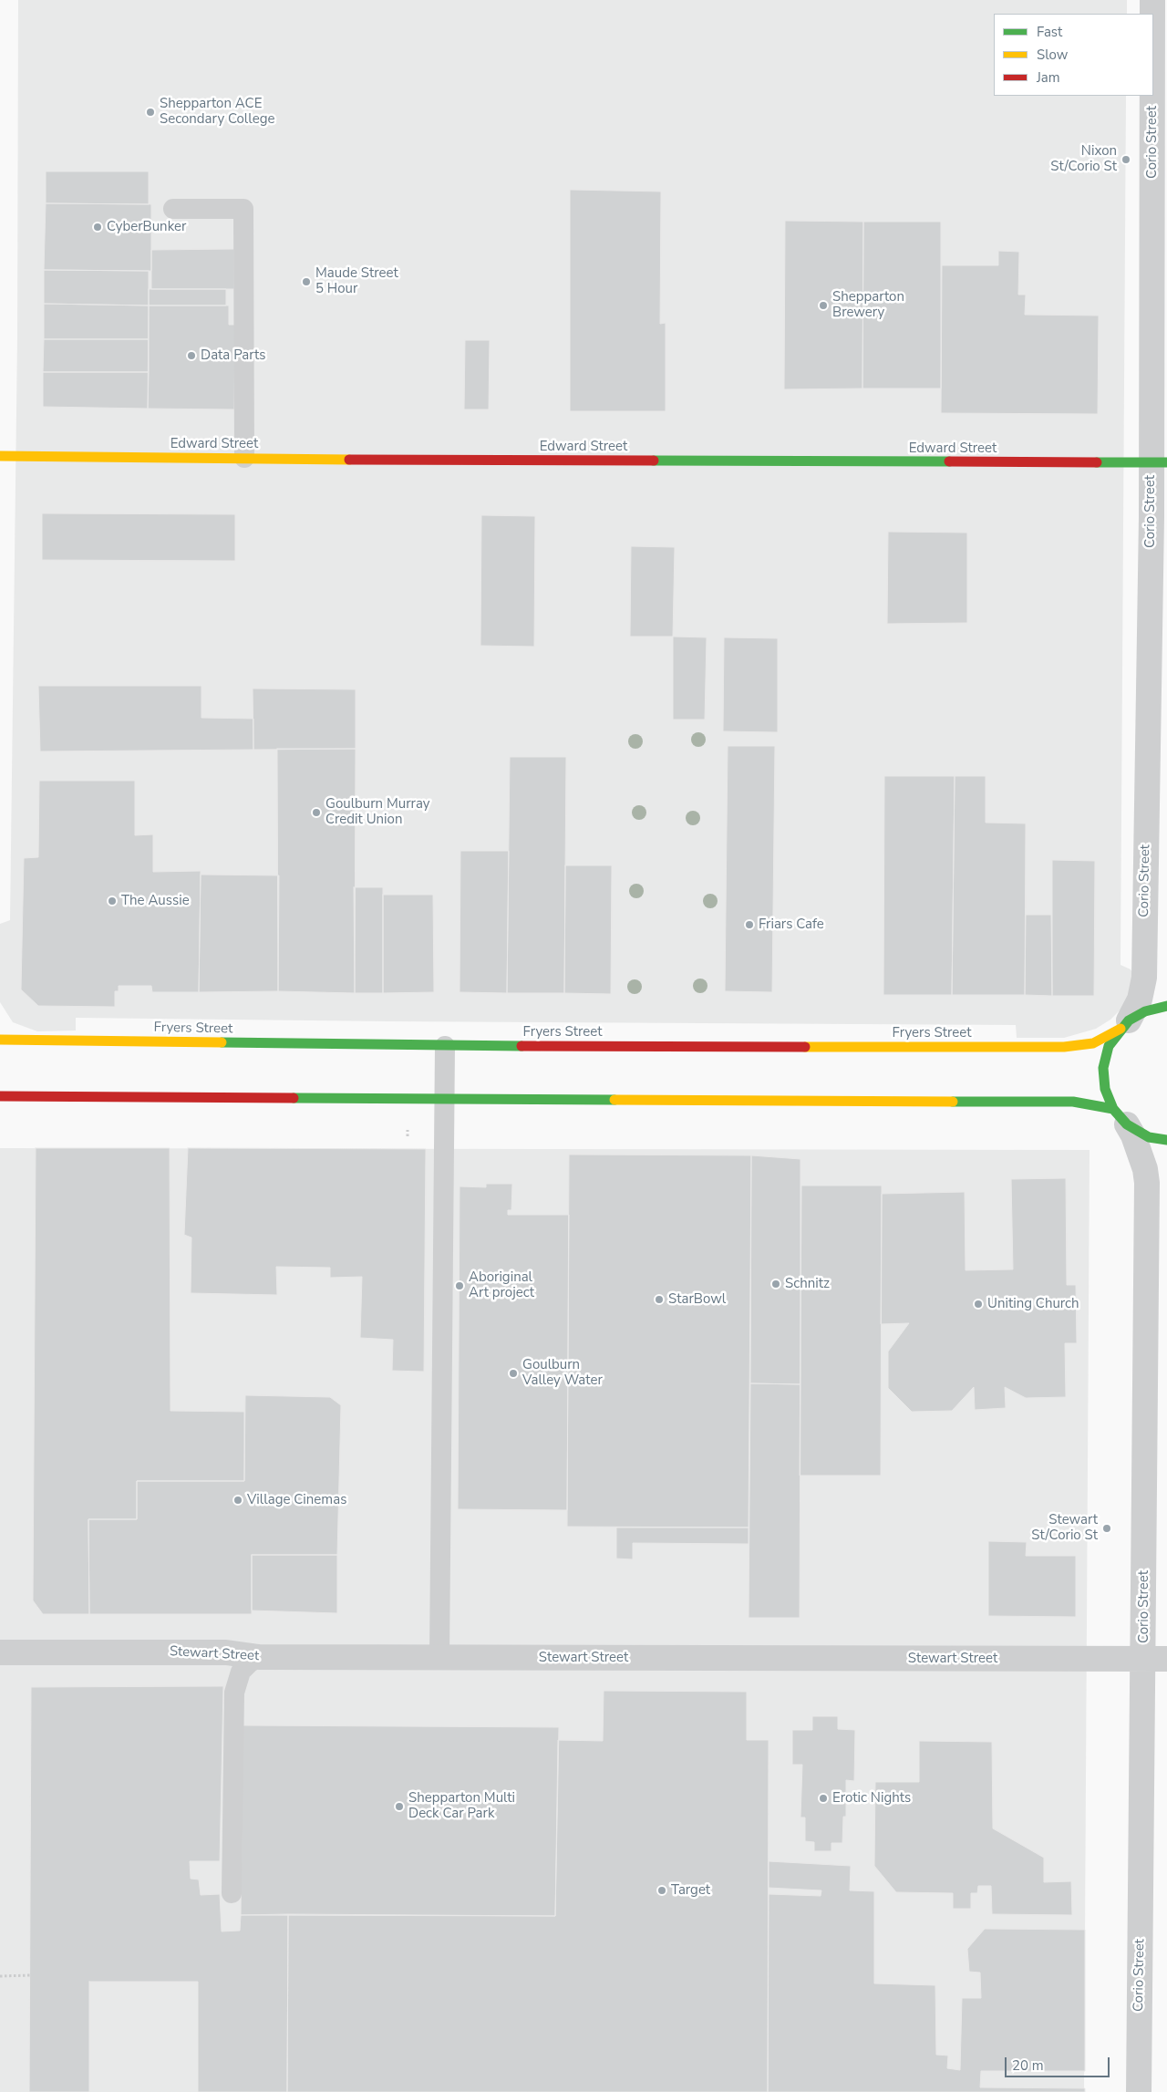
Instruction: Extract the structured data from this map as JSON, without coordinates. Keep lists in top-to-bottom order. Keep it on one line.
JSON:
{"streets":{"street":["Corio Street","Edward Street","Fryers Street","Stewart Street"]},"crossings":[["Corio Street","Edward Street"],["Corio Street","Fryers Street"],["Corio Street","Stewart Street"]],"places":["Shepparton ACE Secondary College","Nixon St/Corio St","CyberBunker","Maude Street 5 Hour","Shepparton Brewery","Data Parts","Goulburn Murray Credit Union","The Aussie","Friars Cafe","Schnitz","Aboriginal Art project","StarBowl","Uniting Church","Goulburn Valley Water","Village Cinemas","Stewart St/Corio St","Erotic Nights","Shepparton Multi Deck Car Park","Target"],"legend":["Fast","Slow","Jam"],"scale_bar":"20 m"}
